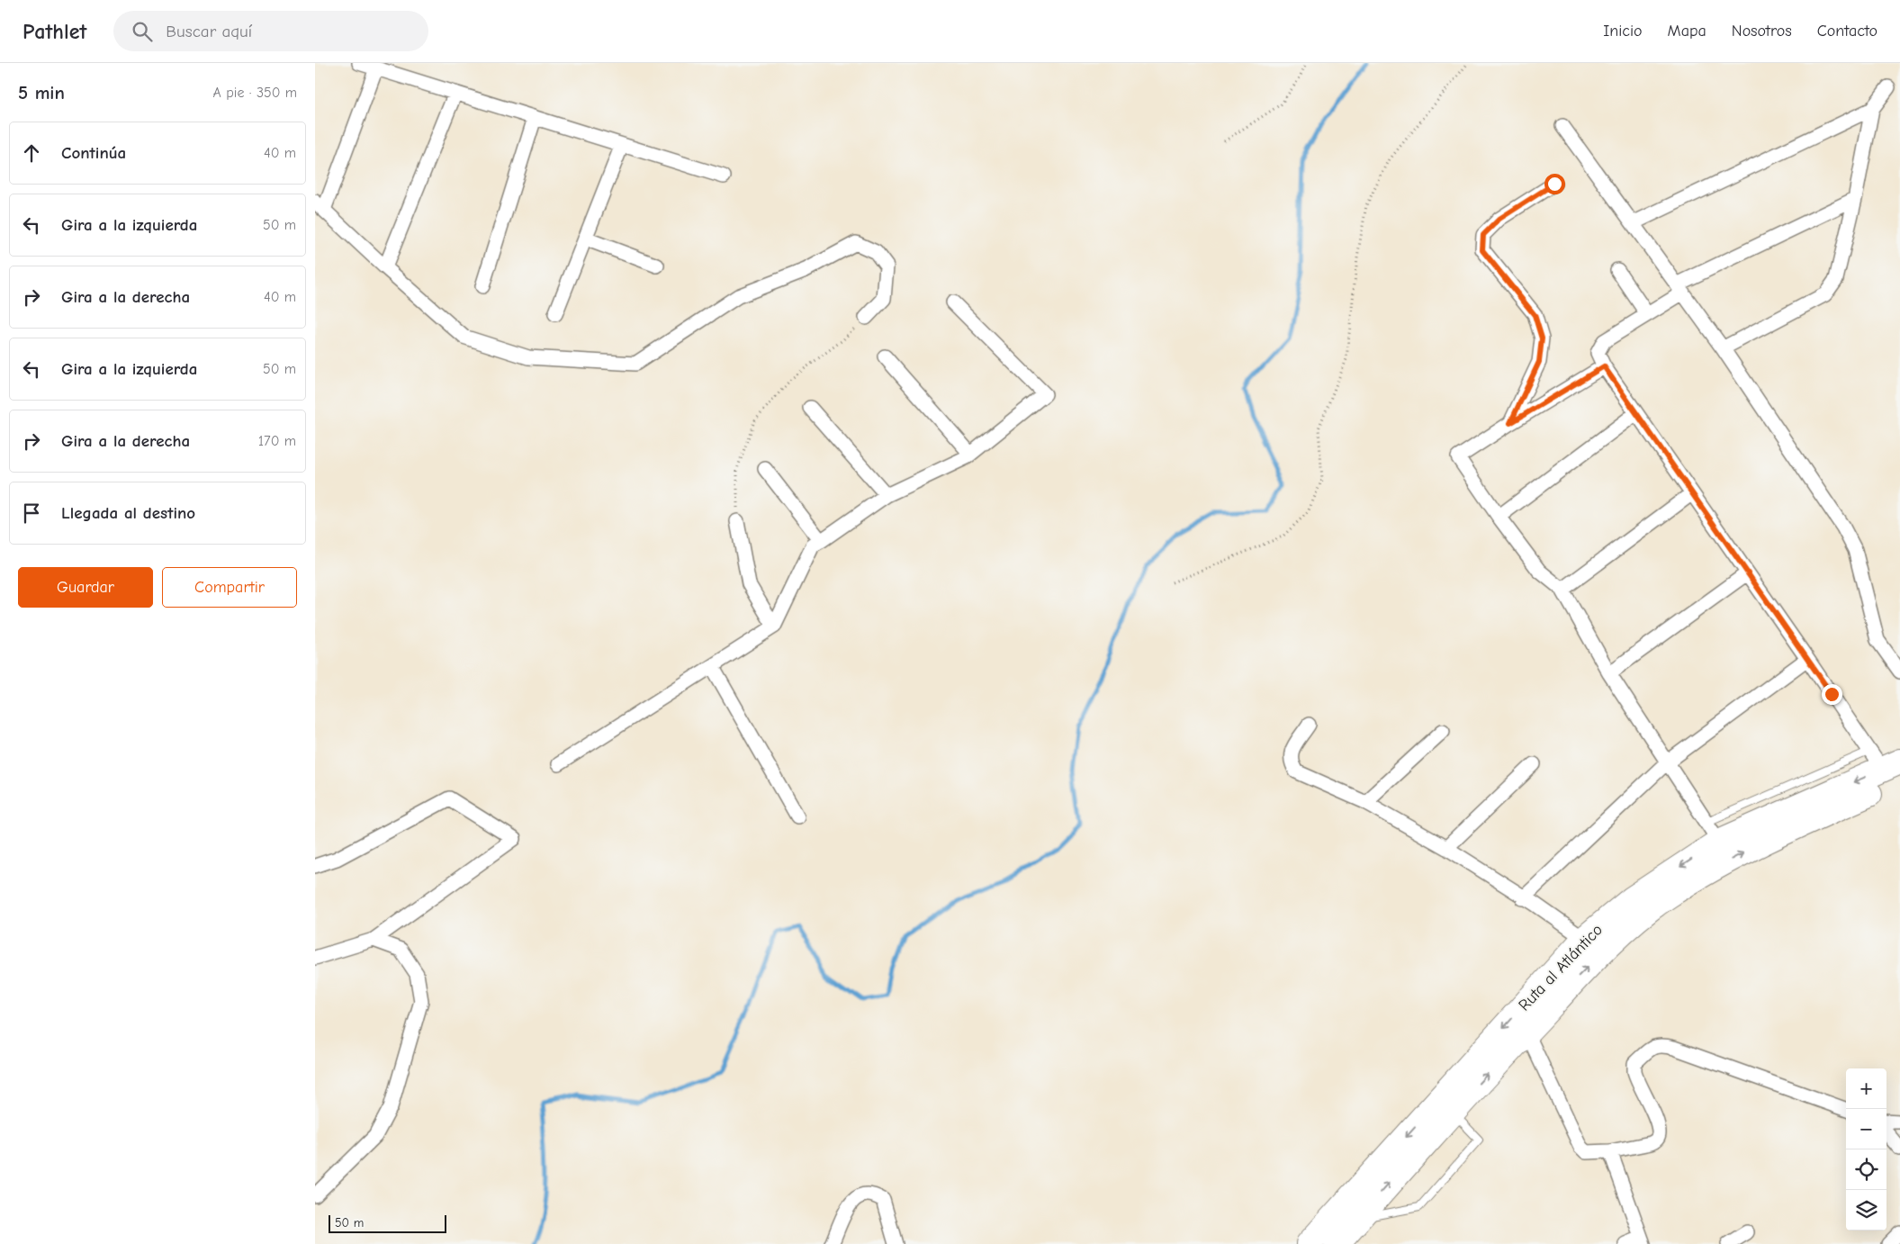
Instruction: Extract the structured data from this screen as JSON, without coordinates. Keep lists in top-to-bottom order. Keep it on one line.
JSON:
{"streets":{"highway":["Ruta al Atlántico"]},"scale_bar":"50 m","page":{"header":"Pathlet","search":"Buscar aquí","nav":["Inicio","Mapa","Nosotros","Contacto"],"heading":["5 min","A pie · 350 m"],"list":[["Continúa","40 m"],["Gira a la izquierda","50 m"],["Gira a la derecha","40 m"],["Gira a la izquierda","50 m"],["Gira a la derecha","170 m"],"Llegada al destino"],"buttons":["Guardar","Compartir"],"map_buttons":["+","−"],"scale":"50 m"}}
